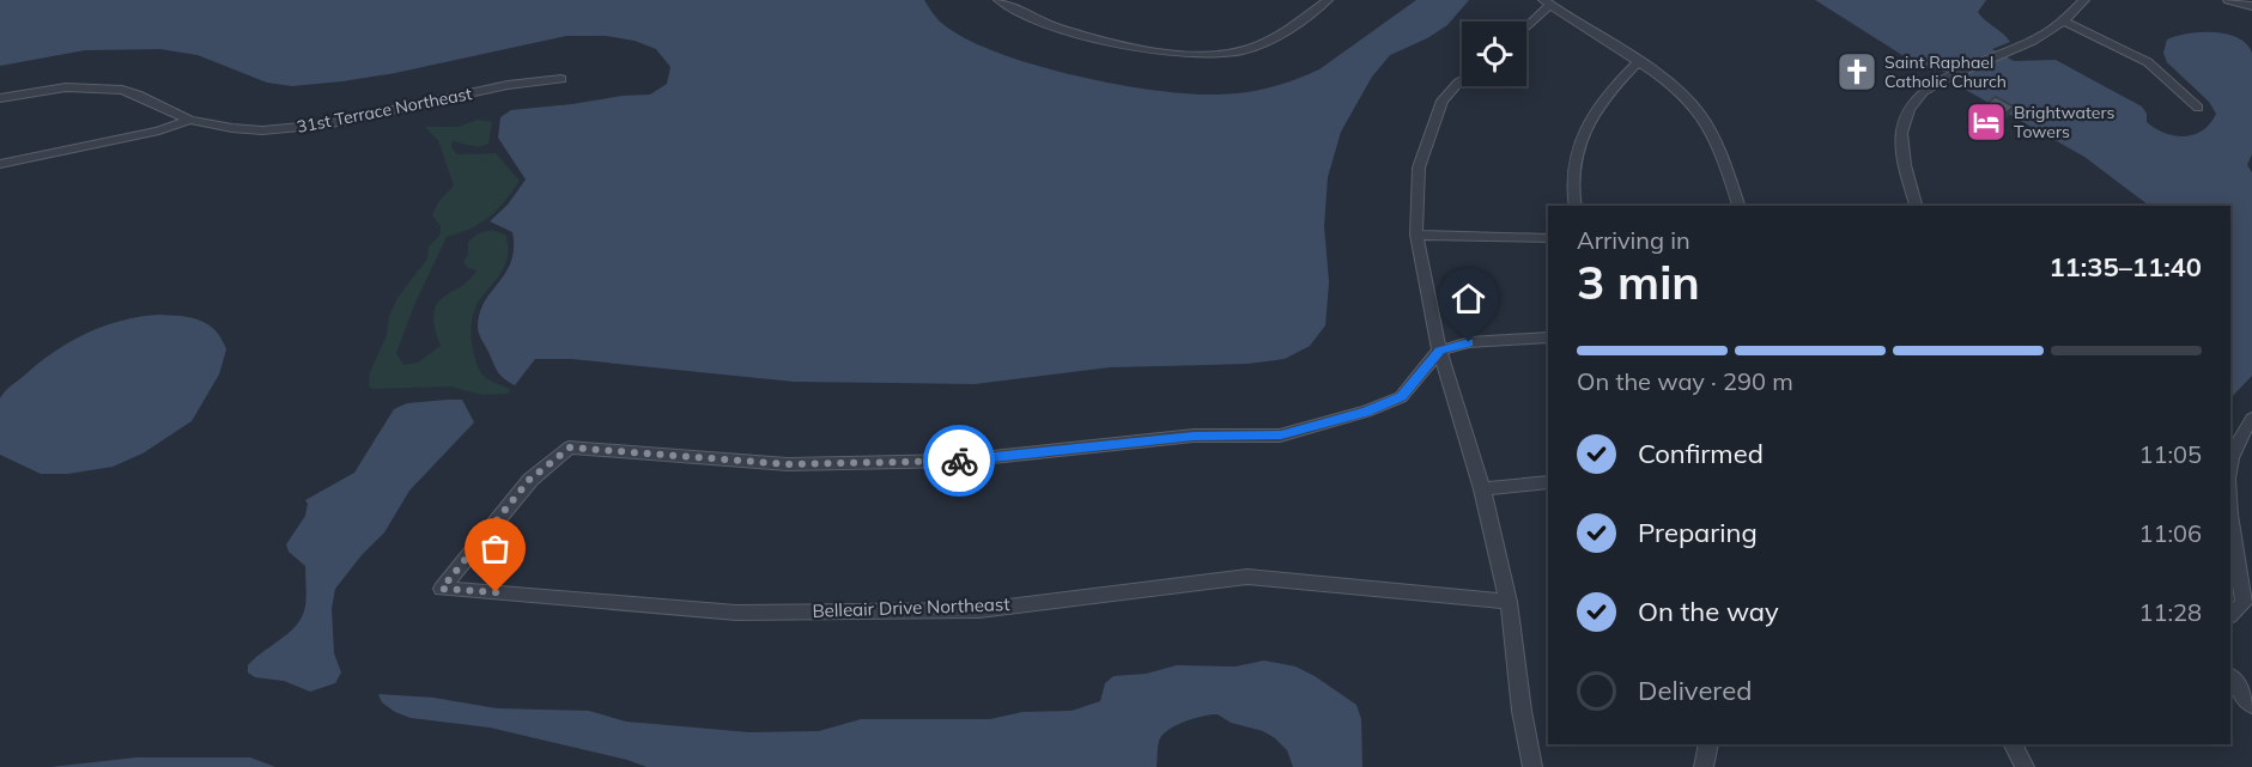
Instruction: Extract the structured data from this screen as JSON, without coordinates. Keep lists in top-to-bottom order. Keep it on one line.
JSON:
{"streets":{"street":["31st Terrace Northeast","Belleair Drive Northeast"]},"places":{"church":["Saint Raphael Catholic Church"],"hotel":["Brightwaters Towers"]},"page":{"heading":["3 min","Arriving in","11:35–11:40"],"bar":"On the way · 290 m","list":[["Confirmed","11:05"],["Preparing","11:06"],["On the way","11:28"],"Delivered"]}}
